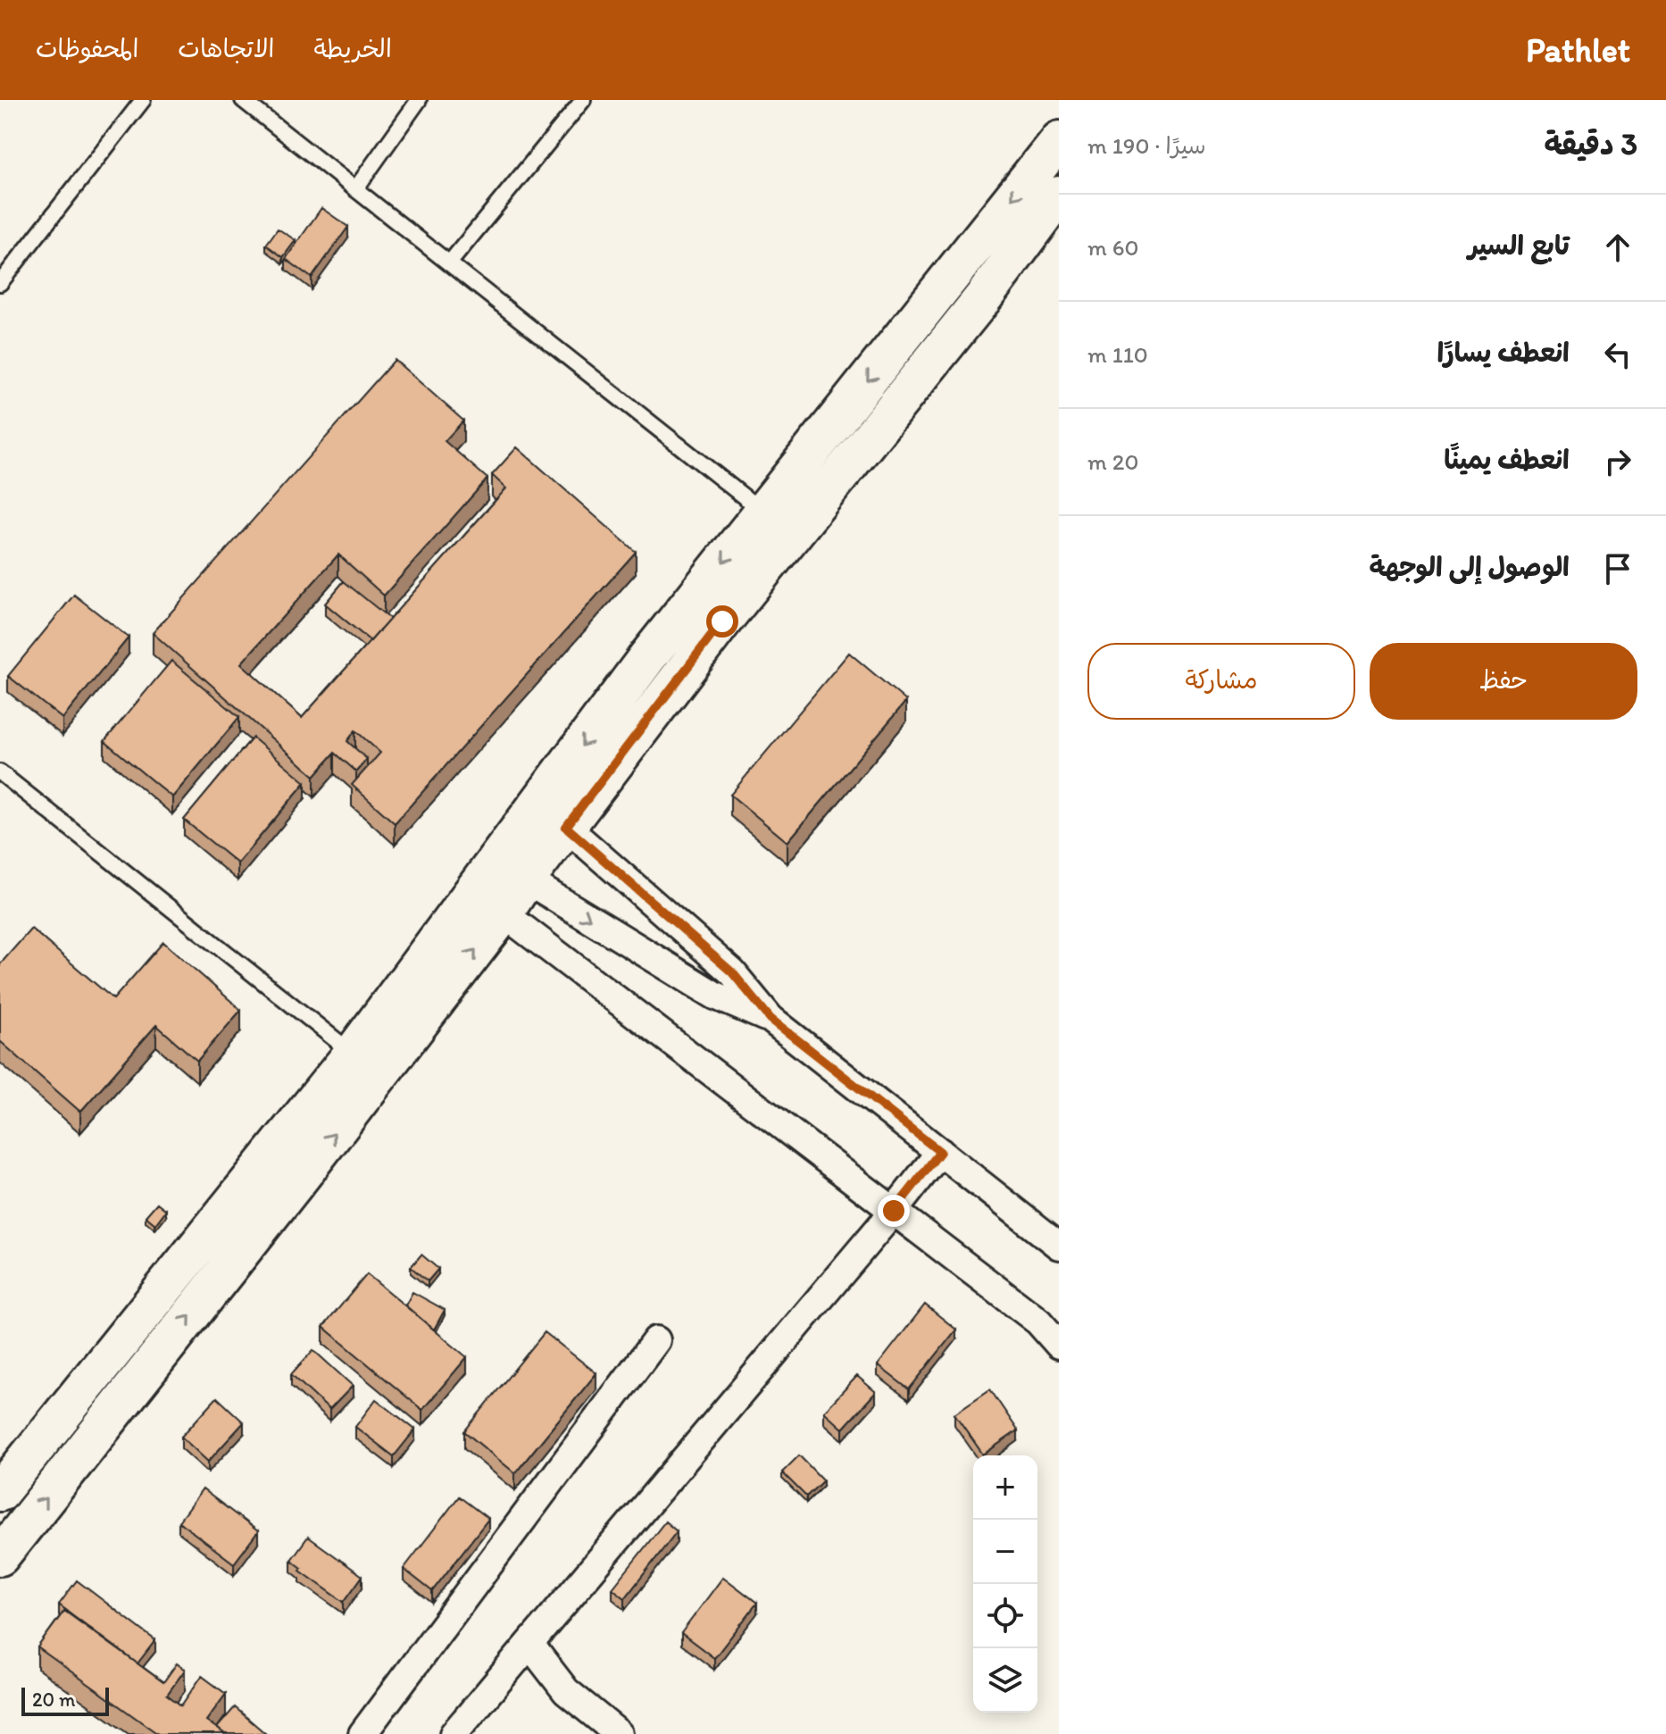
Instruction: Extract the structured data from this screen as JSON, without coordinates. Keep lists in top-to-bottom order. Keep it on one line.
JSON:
{"scale_bar":"20 m","page":{"header":"Pathlet","nav":["الخريطة","الاتجاهات","المحفوظات"],"heading":["3 دقيقة","سيرًا · 190 m"],"list":[["تابع السير","60 m"],["انعطف يسارًا","110 m"],["انعطف يمينًا","20 m"],"الوصول إلى الوجهة"],"buttons":["حفظ","مشاركة"],"map_buttons":["+","−"],"scale":"20 m"}}
